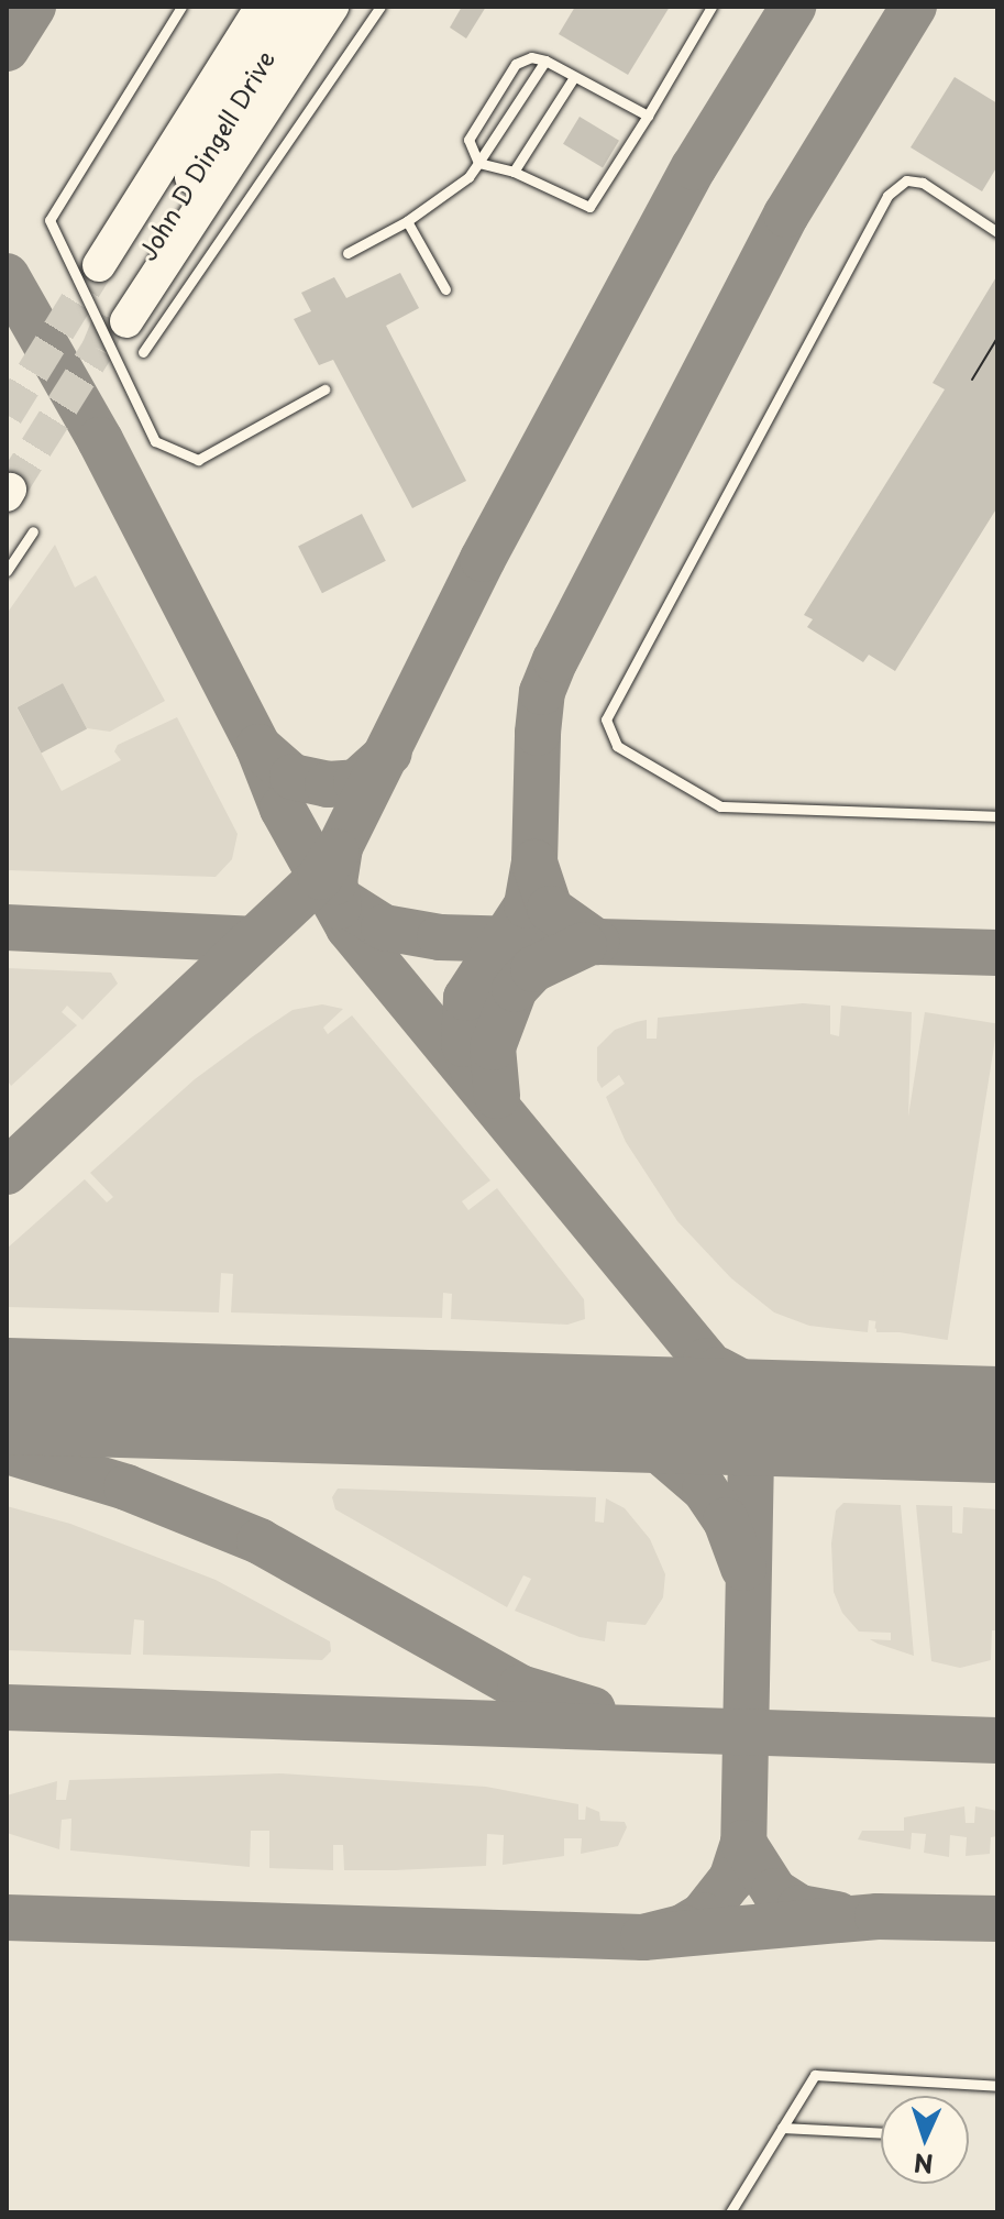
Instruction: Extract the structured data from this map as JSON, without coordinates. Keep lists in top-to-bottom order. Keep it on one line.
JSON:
{"streets":{"highway":["John D Dingell Drive"]},"north":"bottom"}
